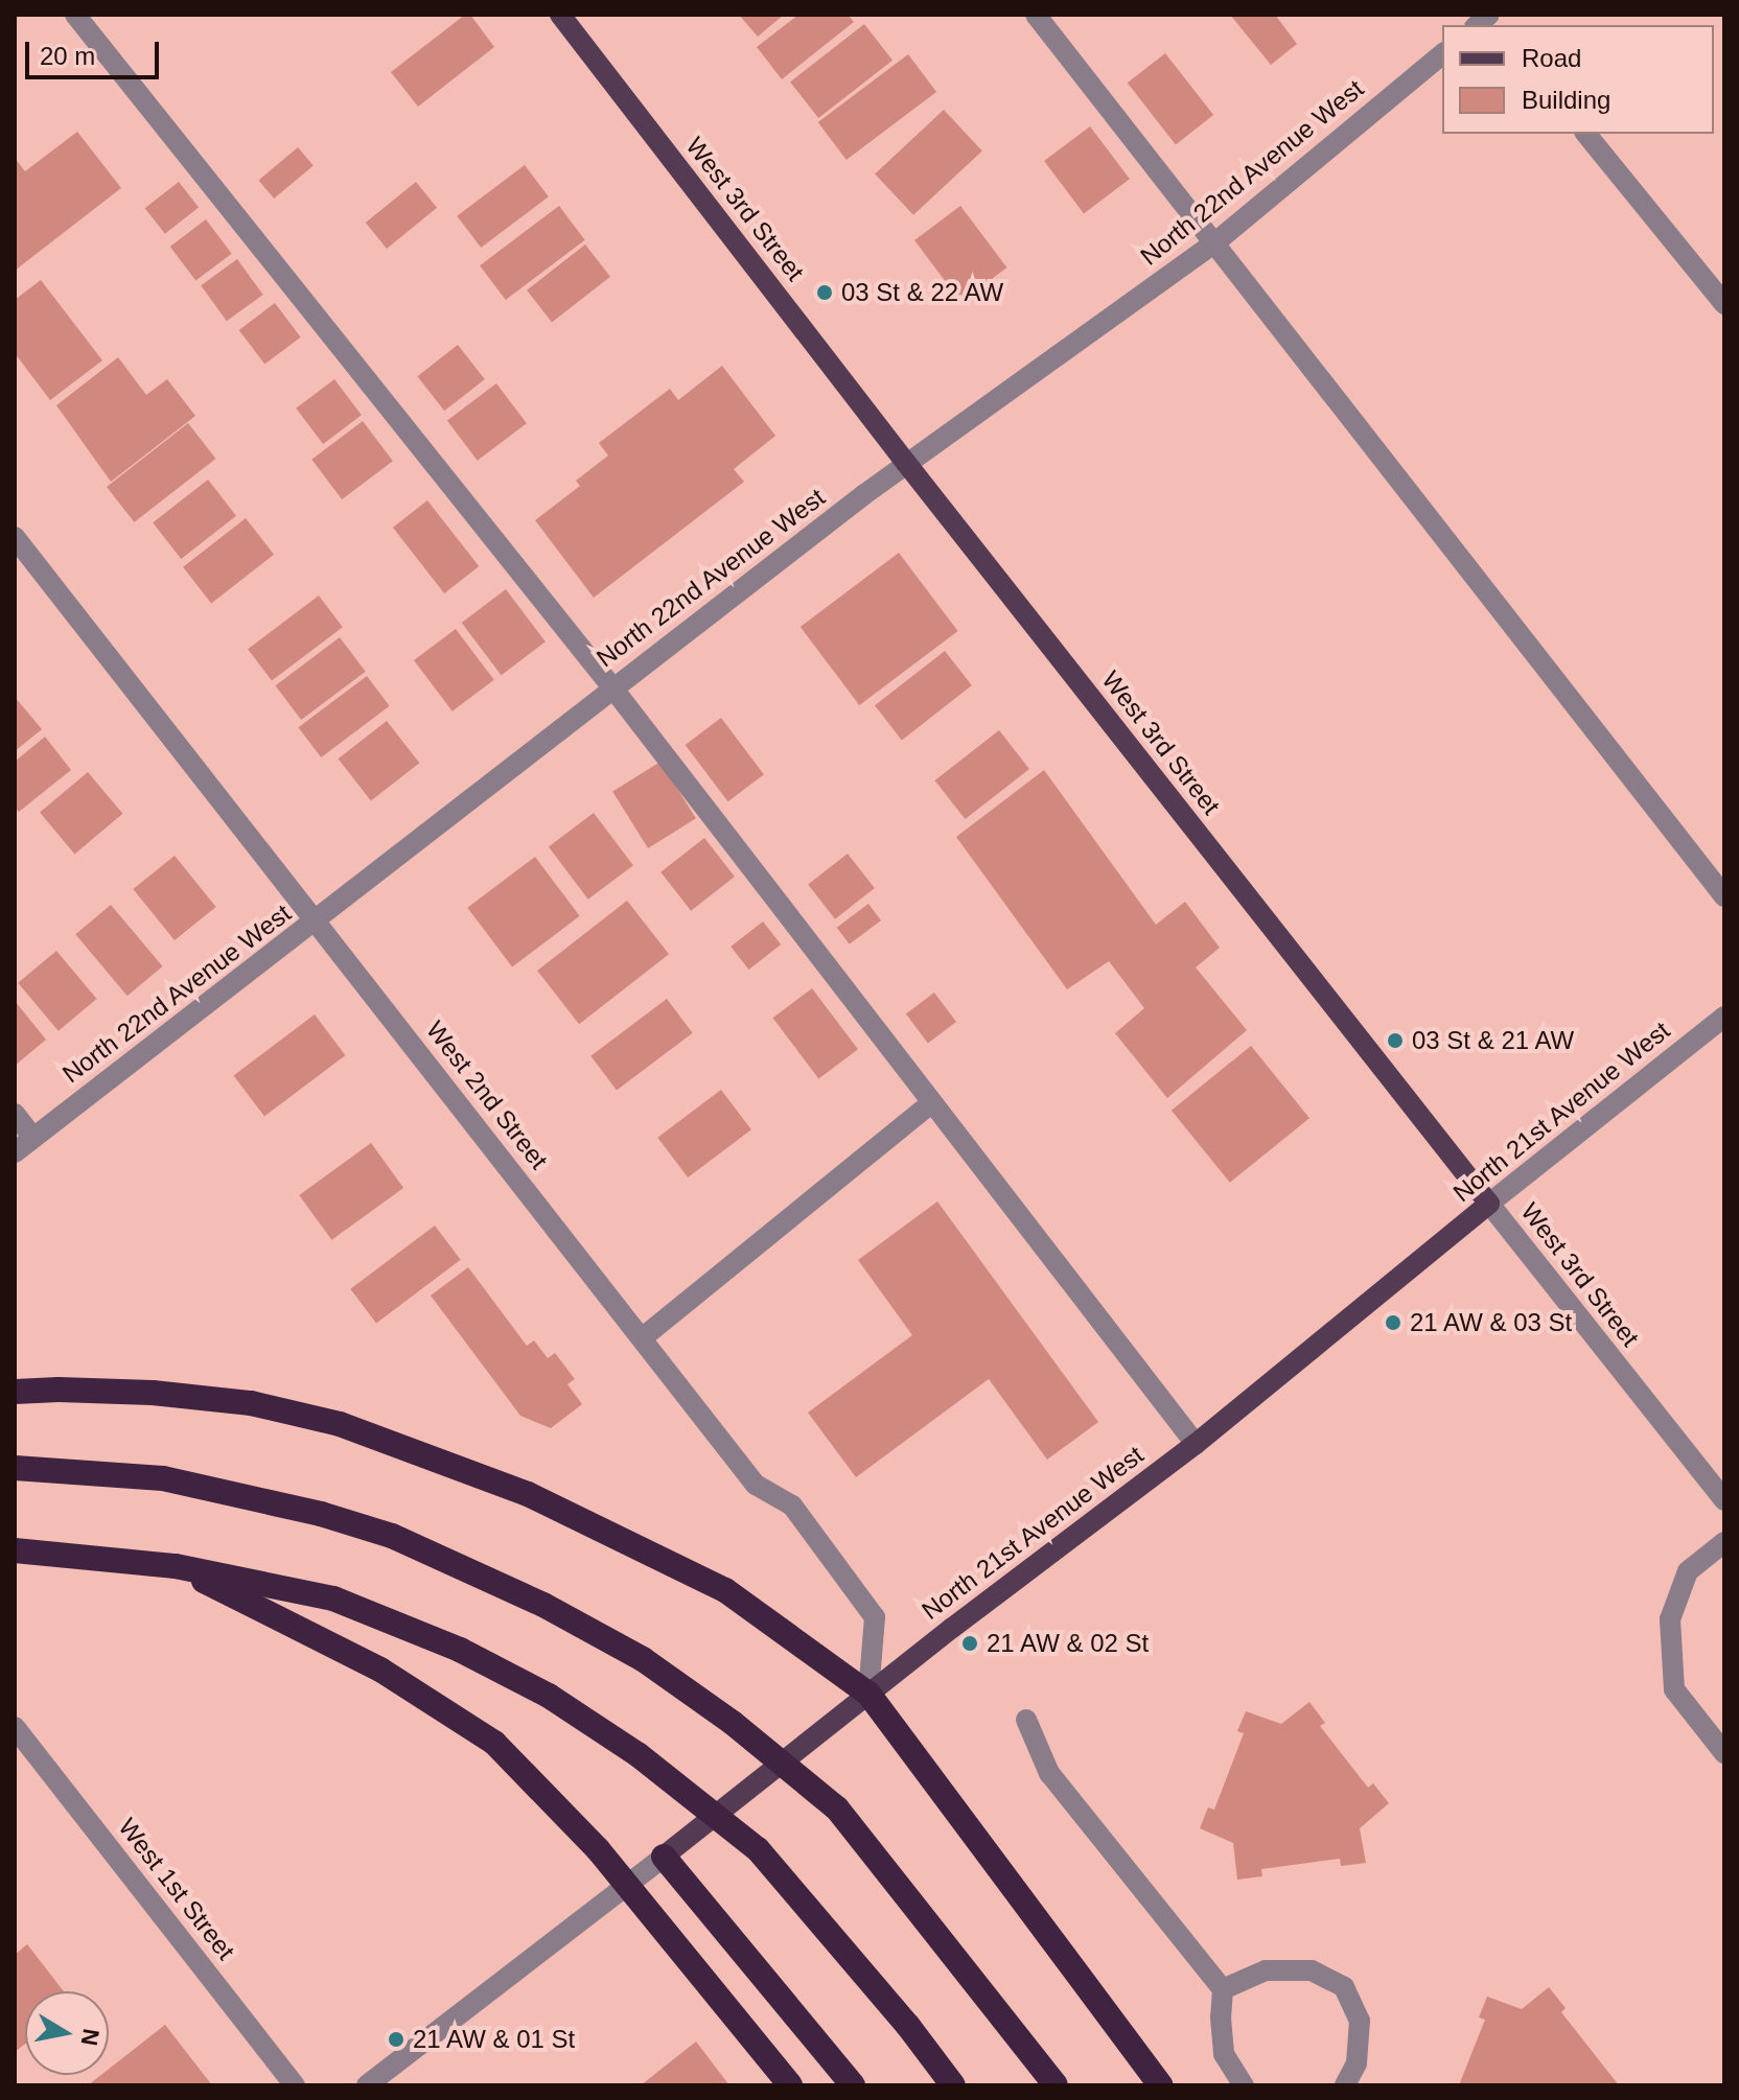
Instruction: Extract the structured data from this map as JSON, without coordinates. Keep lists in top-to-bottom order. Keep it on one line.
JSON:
{"streets":{"main road":["West 3rd Street","North 21st Avenue West"],"street":["North 22nd Avenue West","West 2nd Street","West 1st Street"]},"crossings":[["North 22nd Avenue West","West 3rd Street"],["North 22nd Avenue West","West 2nd Street"],["West 3rd Street","North 21st Avenue West"],["West 2nd Street","North 21st Avenue West"]],"places":["03 St & 22 AW","03 St & 21 AW","21 AW & 03 St","21 AW & 02 St","21 AW & 01 St"],"legend":["Road","Building"],"scale_bar":"20 m","north":"right"}
